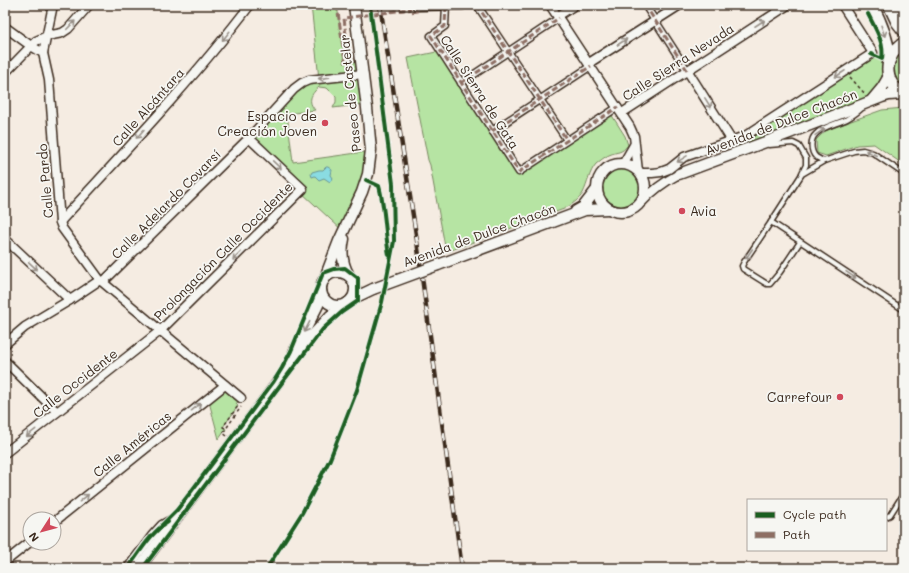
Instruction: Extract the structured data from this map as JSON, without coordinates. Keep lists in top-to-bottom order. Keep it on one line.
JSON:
{"streets":{"street":["Calle Sierra Nevada","Calle Sierra de Gata","Paseo de Castelar","Calle Alcántara","Avenida de Dulce Chacón","Calle Pardo","Calle Adelardo Covarsí","Prolongación Calle Occidente","Calle Occidente","Calle Américas"]},"crossings":[["Paseo de Castelar","Avenida de Dulce Chacón"],["Paseo de Castelar","Calle Adelardo Covarsí"],["Calle Alcántara","Calle Pardo"],["Calle Pardo","Calle Adelardo Covarsí"],["Calle Pardo","Prolongación Calle Occidente"],["Calle Pardo","Calle Occidente"],["Calle Pardo","Calle Américas"],["Calle Adelardo Covarsí","Prolongación Calle Occidente"],["Prolongación Calle Occidente","Calle Occidente"]],"one_way":["Calle Sierra Nevada","Calle Alcántara"],"places":["Espacio de Creación Joven","Avia","Carrefour"],"legend":["Cycle path","Path"],"north":"bottom left"}
